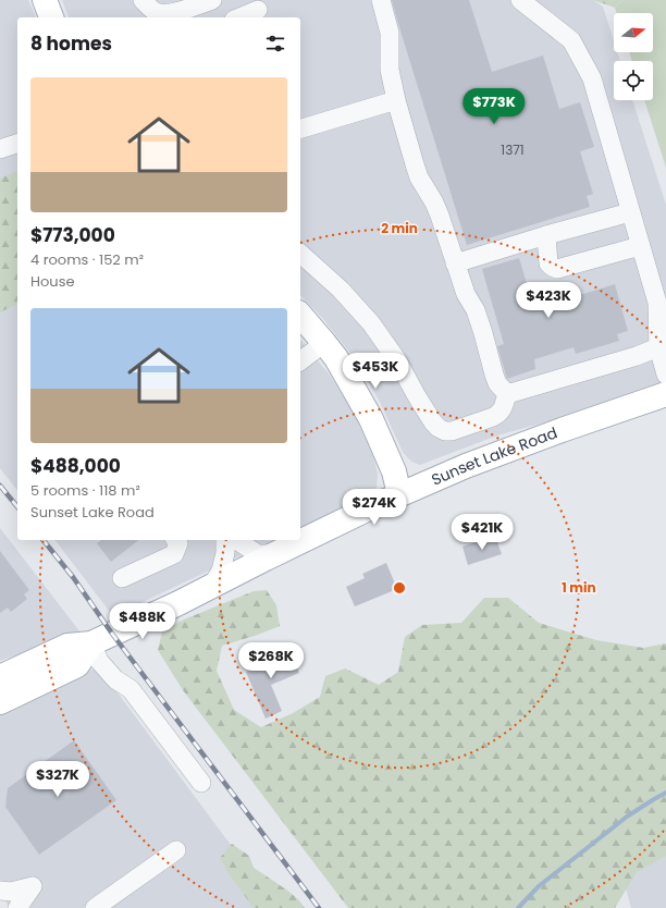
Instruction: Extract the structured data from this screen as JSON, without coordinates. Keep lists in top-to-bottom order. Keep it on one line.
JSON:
{"streets":{"main road":["Sunset Lake Road"]},"house_numbers":["1371"],"north":"right","page":{"heading":"8 homes","list":[{"name":"$773,000","note":"4 rooms · 152 m² · House"},{"name":"$488,000","note":"5 rooms · 118 m² · Sunset Lake Road"}],"price":["$773K","$423K","$453K","$274K","$421K","$488K","$268K","$327K"]},"rings":["2 min","1 min"]}
